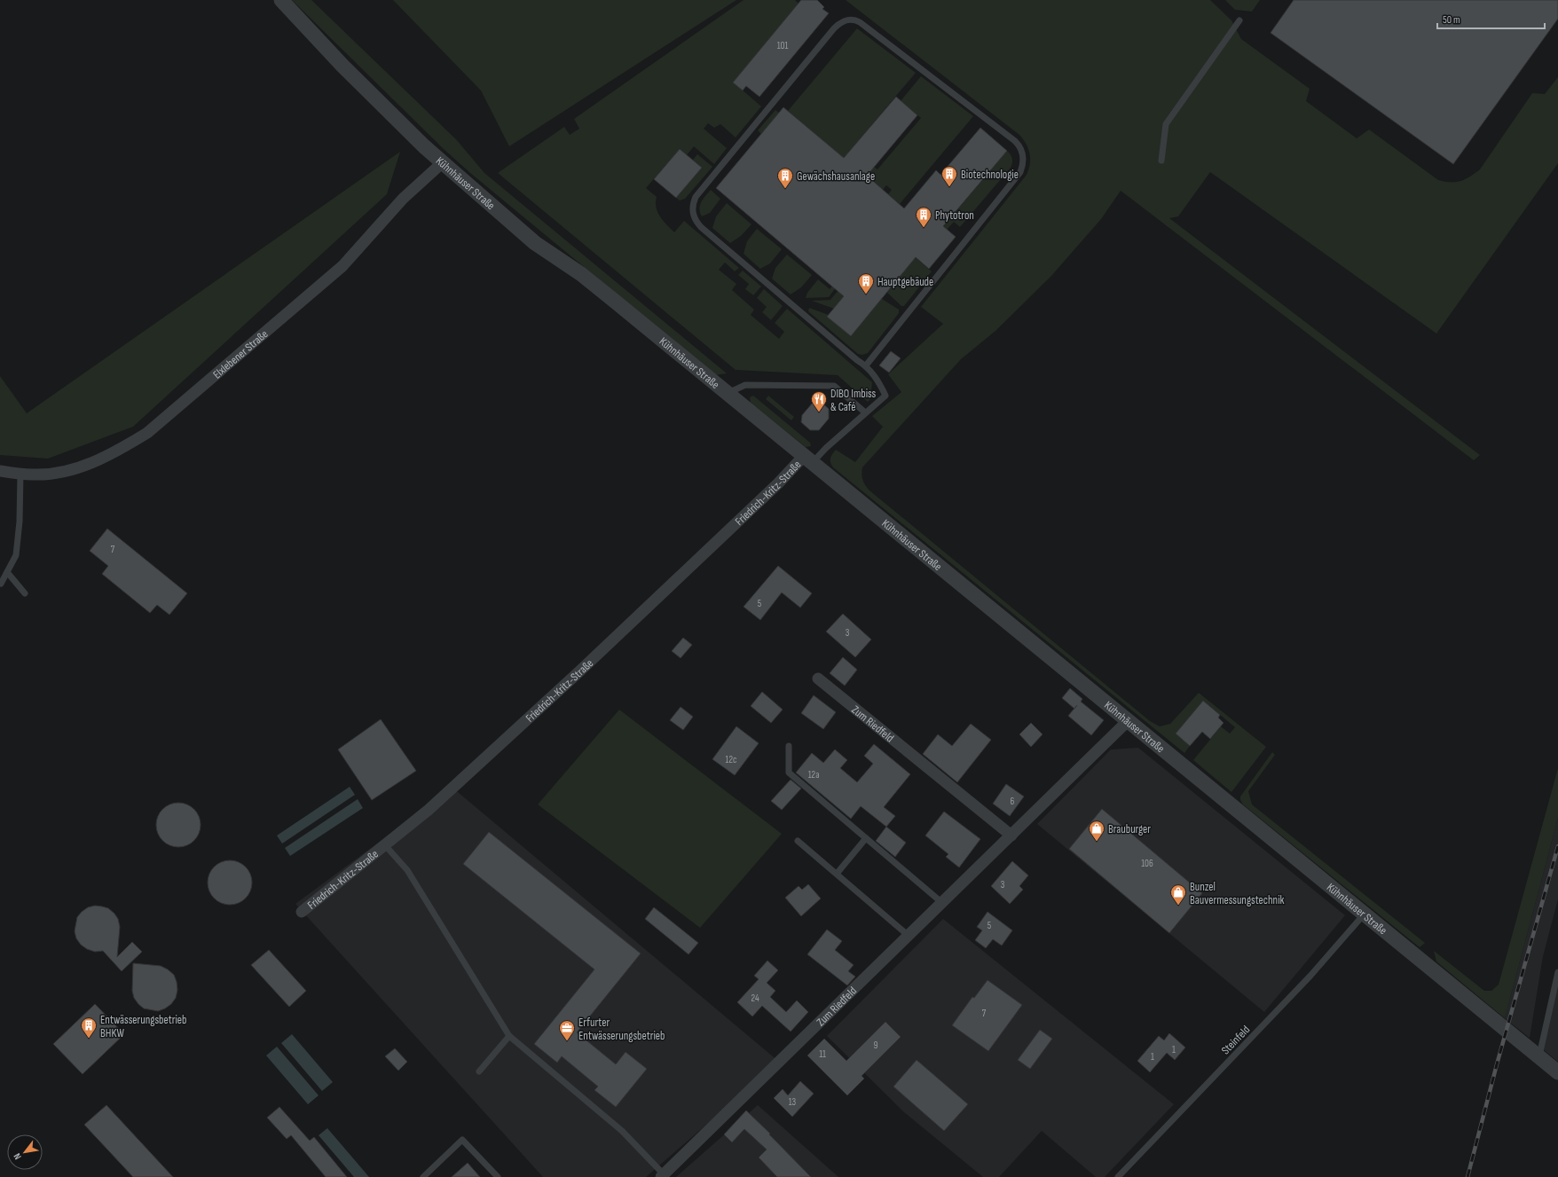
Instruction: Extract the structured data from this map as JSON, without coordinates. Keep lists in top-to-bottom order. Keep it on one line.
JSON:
{"streets":{"street":["Kühnhäuser Straße","Elxlebener Straße","Friedrich-Kritz-Straße","Zum Riedfeld"],"lane":["Steinfeld"]},"crossings":[["Kühnhäuser Straße","Elxlebener Straße"],["Kühnhäuser Straße","Friedrich-Kritz-Straße"],["Kühnhäuser Straße","Zum Riedfeld"],["Kühnhäuser Straße","Steinfeld"]],"places":{"building":["Biotechnologie","Gewächshausanlage","Phytotron","Hauptgebäude","Entwässerungsbetrieb BHKW"],"restaurant":["DIBO Imbiss & Café"],"shop":["Brauburger","Bunzel Bauvermessungstechnik"],"office":["Erfurter Entwässerungsbetrieb"]},"house_numbers":["101","7","5","3","12c","12a","6","106","3","5","24","7","9","1","11","1","13"],"scale_bar":"50 m","north":"bottom left"}
